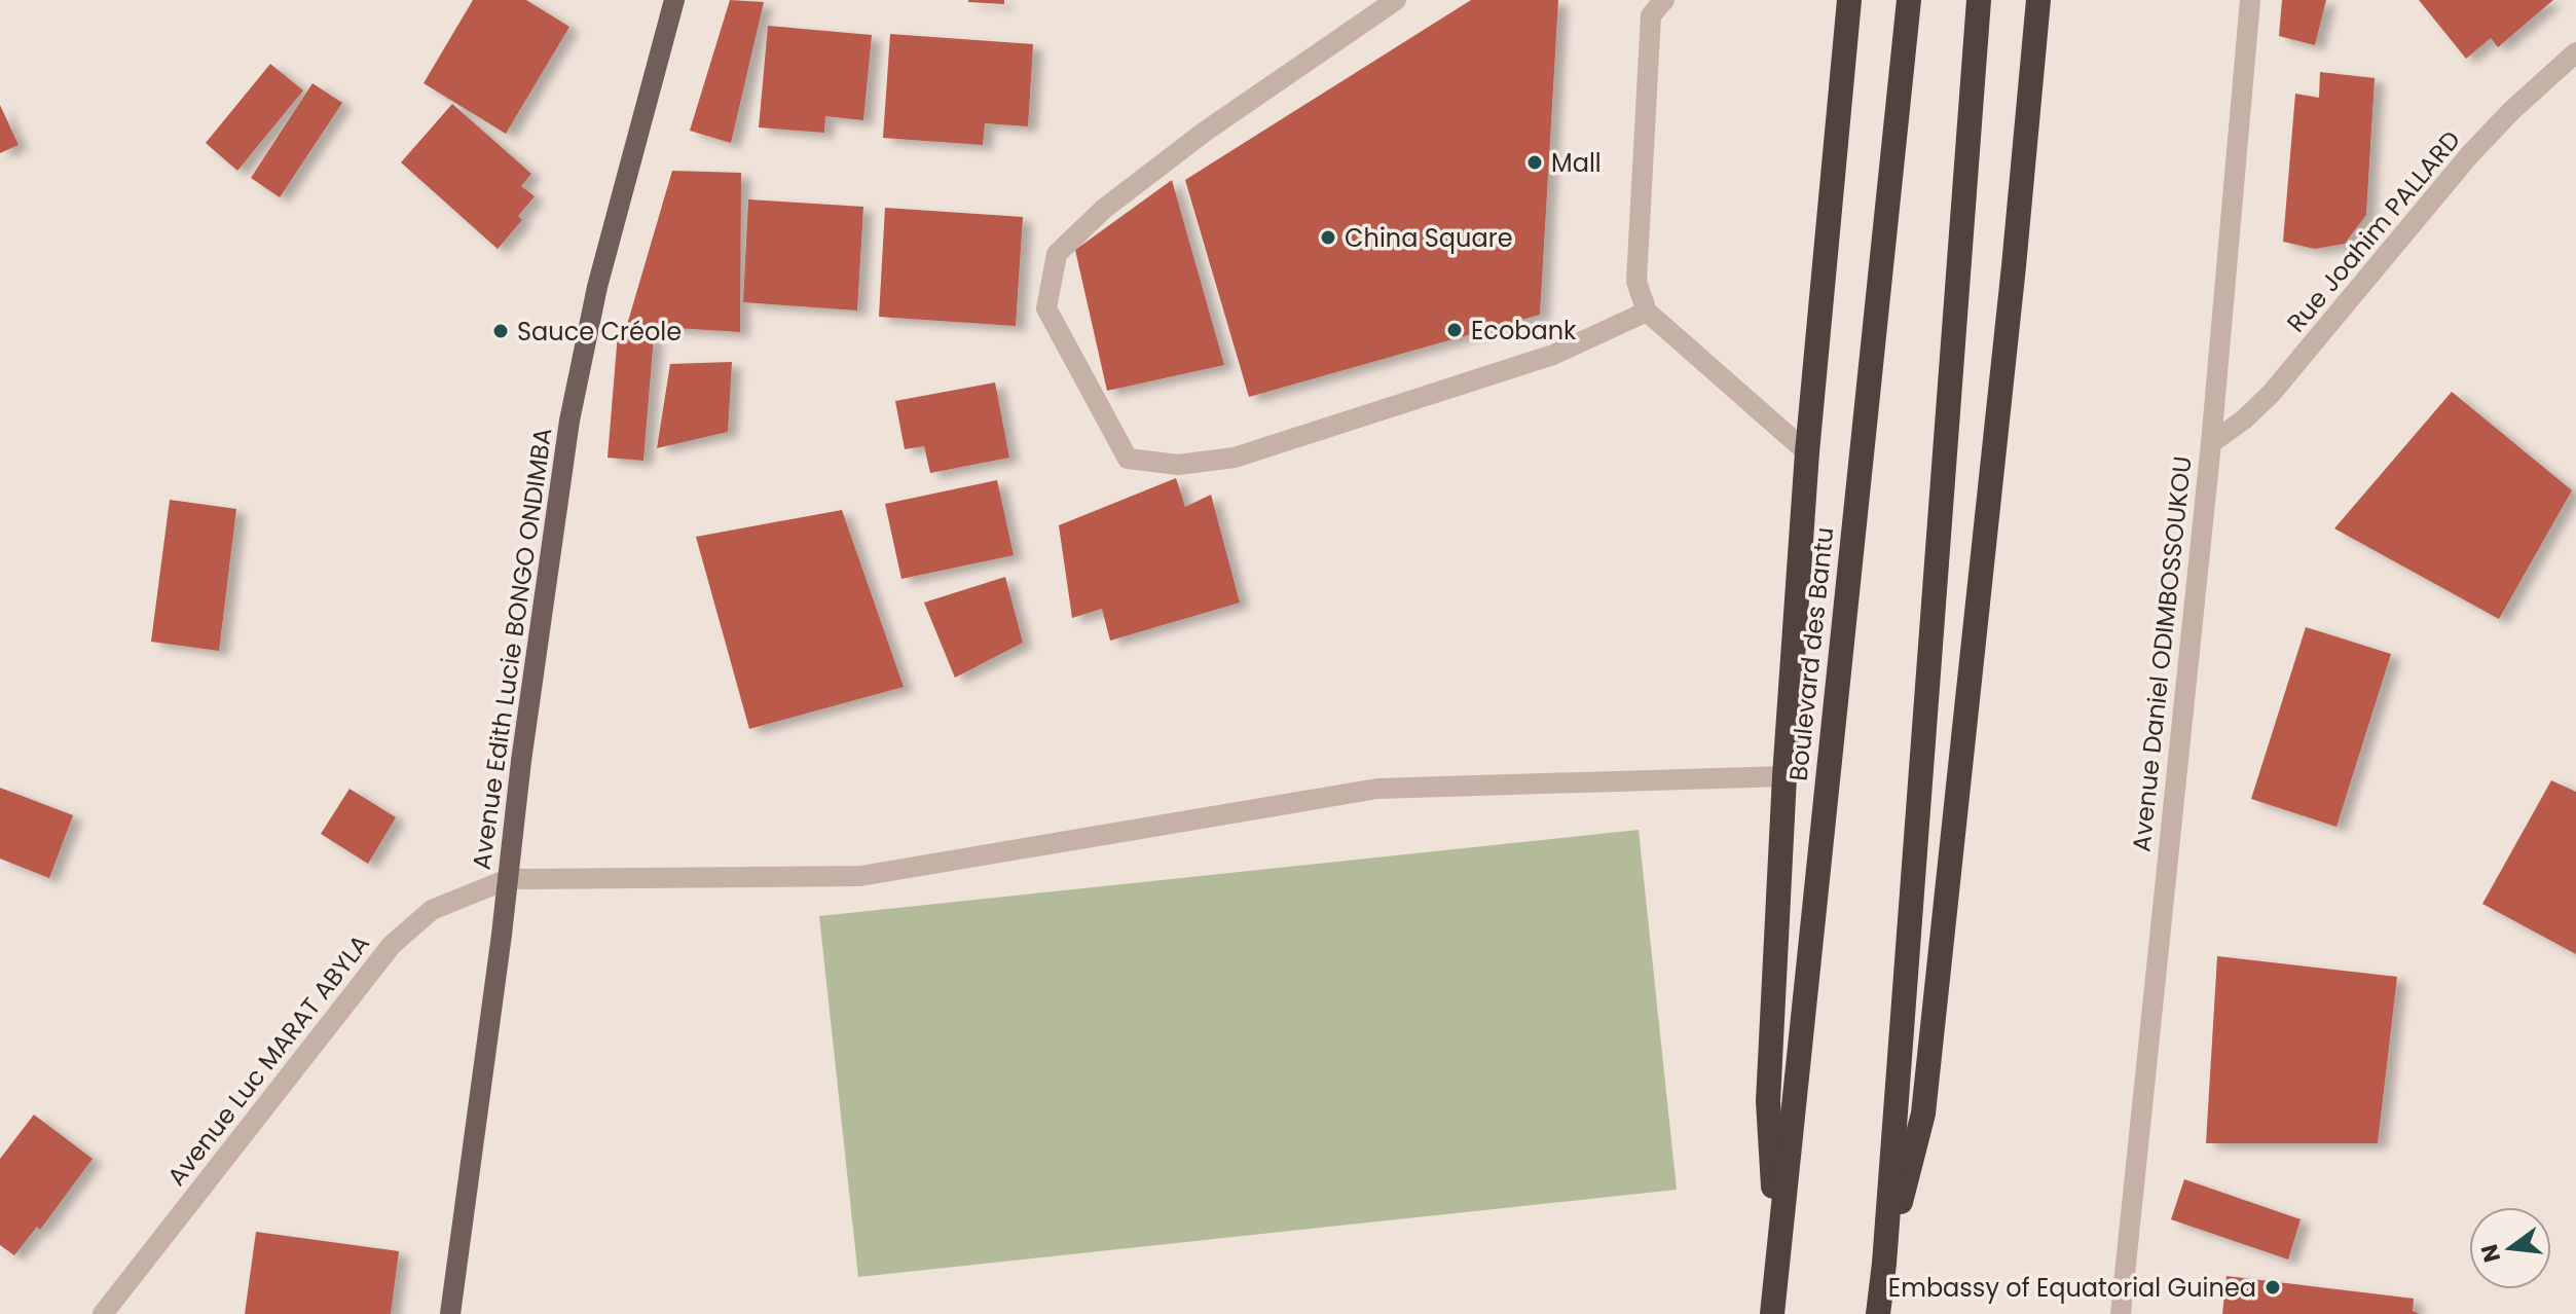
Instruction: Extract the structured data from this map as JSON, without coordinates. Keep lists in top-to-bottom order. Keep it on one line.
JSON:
{"streets":{"highway":["Boulevard des Bantu"],"main road":["Avenue Edith Lucie BONGO ONDIMBA"],"street":["Rue Joahim PALLARD","Avenue Daniel ODIMBOSSOUKOU","Avenue Luc MARAT ABYLA"]},"crossings":[["Rue Joahim PALLARD","Avenue Daniel ODIMBOSSOUKOU"],["Avenue Edith Lucie BONGO ONDIMBA","Avenue Luc MARAT ABYLA"]],"places":["Mall","China Square","Ecobank","Sauce Créole","Embassy of Equatorial Guinea"],"north":"left"}
